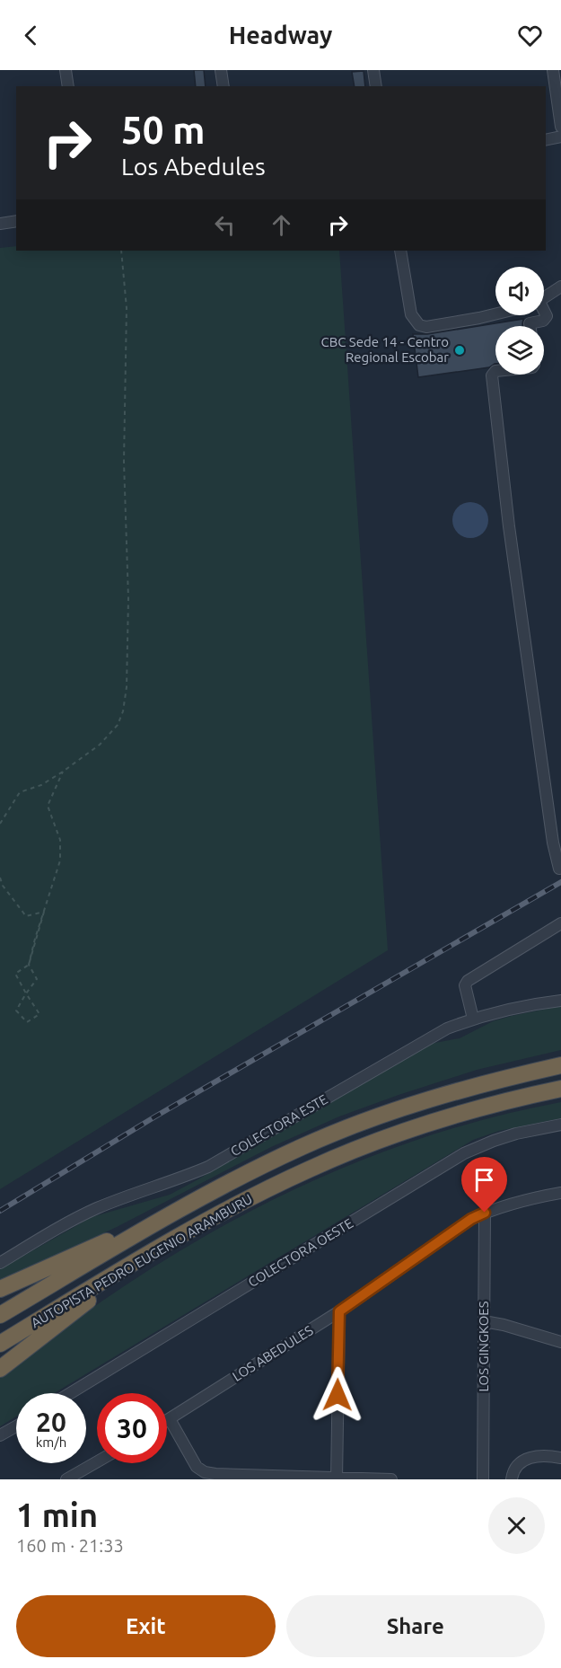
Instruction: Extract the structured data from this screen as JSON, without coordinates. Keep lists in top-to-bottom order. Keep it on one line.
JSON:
{"streets":{"highway":["AUTOPISTA PEDRO EUGENIO ARAMBURU"],"street":["COLECTORA ESTE","COLECTORA OESTE","LOS GINGKOES","LOS ABEDULES"]},"crossings":[["LOS GINGKOES","LOS ABEDULES"]],"places":["CBC Sede 14 - Centro Regional Escobar"],"page":{"header":"Headway","turn":["50 m","Los Abedules"],"speed":"20 km/h","limit":"30","heading":["1 min","160 m · 21:33"],"buttons":["Exit","Share"]}}
